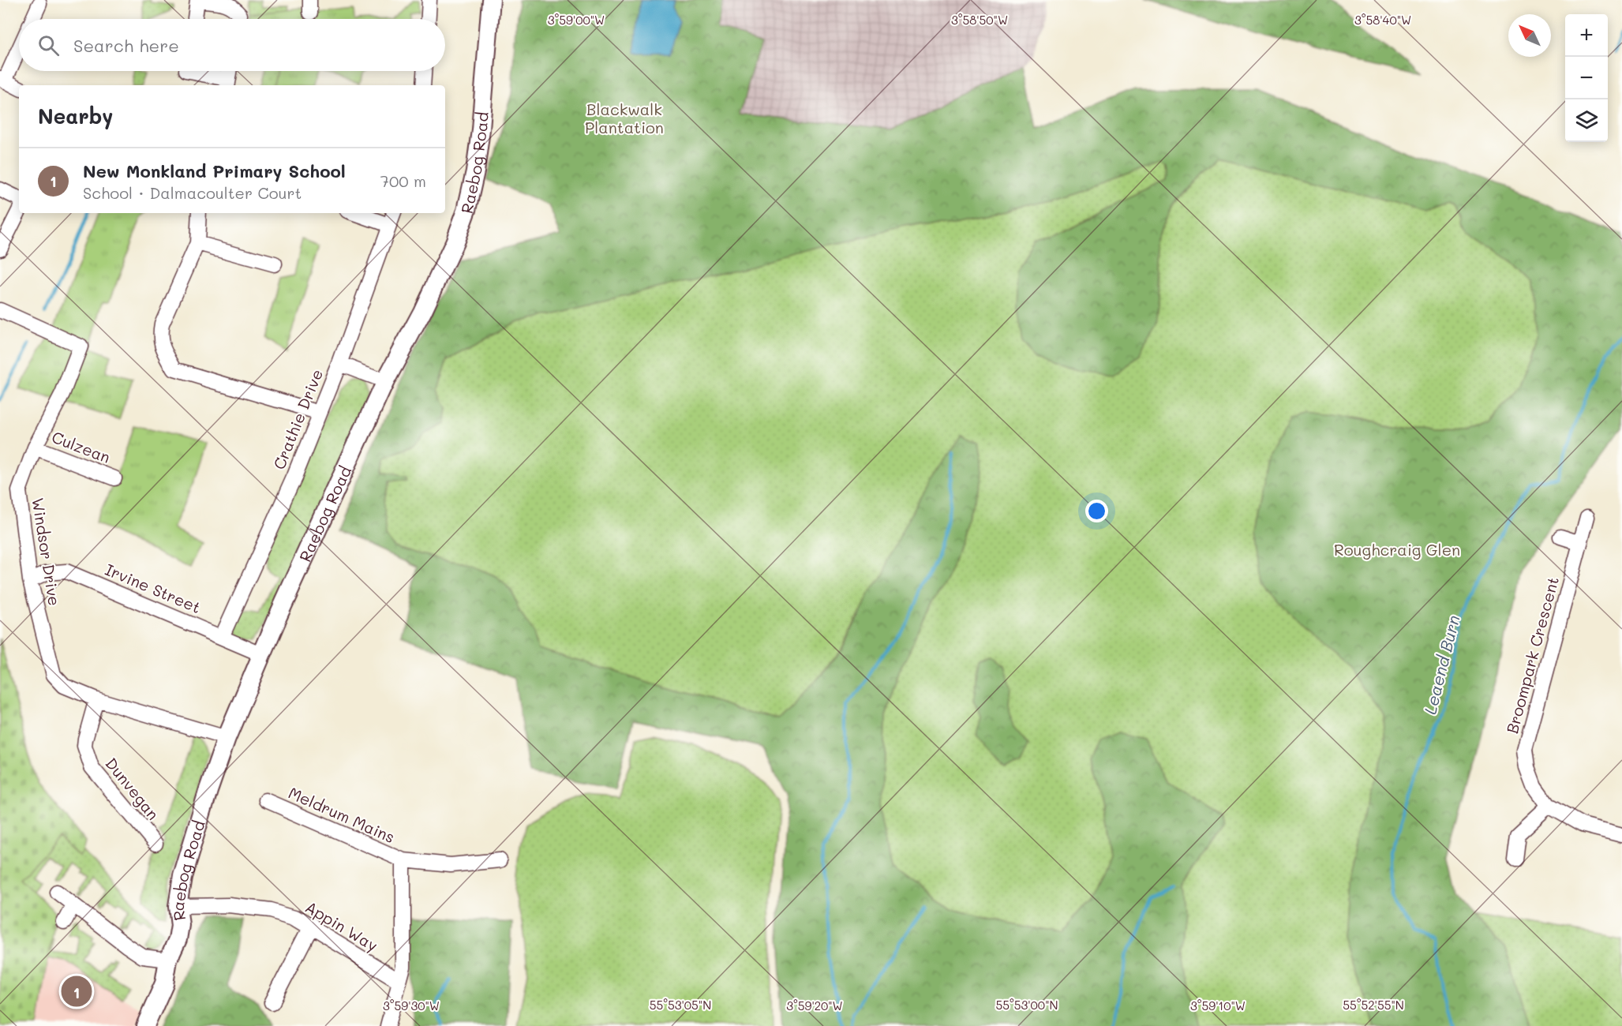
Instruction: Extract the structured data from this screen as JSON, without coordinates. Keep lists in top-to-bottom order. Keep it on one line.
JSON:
{"streets":{"main road":["Raebog Road"],"street":["Crathie Drive","Culzean","Windsor Drive","Irvine Street","Broompark Crescent","Dunvegan","Meldrum Mains","Appin Way"]},"crossings":[["Raebog Road","Windsor Drive"],["Raebog Road","Irvine Street"],["Raebog Road","Appin Way"],["Crathie Drive","Irvine Street"],["Culzean","Windsor Drive"],["Windsor Drive","Irvine Street"],["Windsor Drive","Dunvegan"],["Meldrum Mains","Appin Way"]],"water":["Leaend Burn"],"parks":["Blackwalk Plantation","Roughcraig Glen"],"north":"top left","page":{"map_buttons":["+","−"],"search":"Search here","heading":"Nearby","list":[{"mark":"1","name":"New Monkland Primary School","note":"School · Dalmacoulter Court","value":"700 m"}],"pins":"1"},"coordinates":["3°59'00\"W","3°58'50\"W","3°58'40\"W","55°53'05\"N","55°53'00\"N","55°52'55\"N","3°59'30\"W","3°59'20\"W","3°59'10\"W"]}
